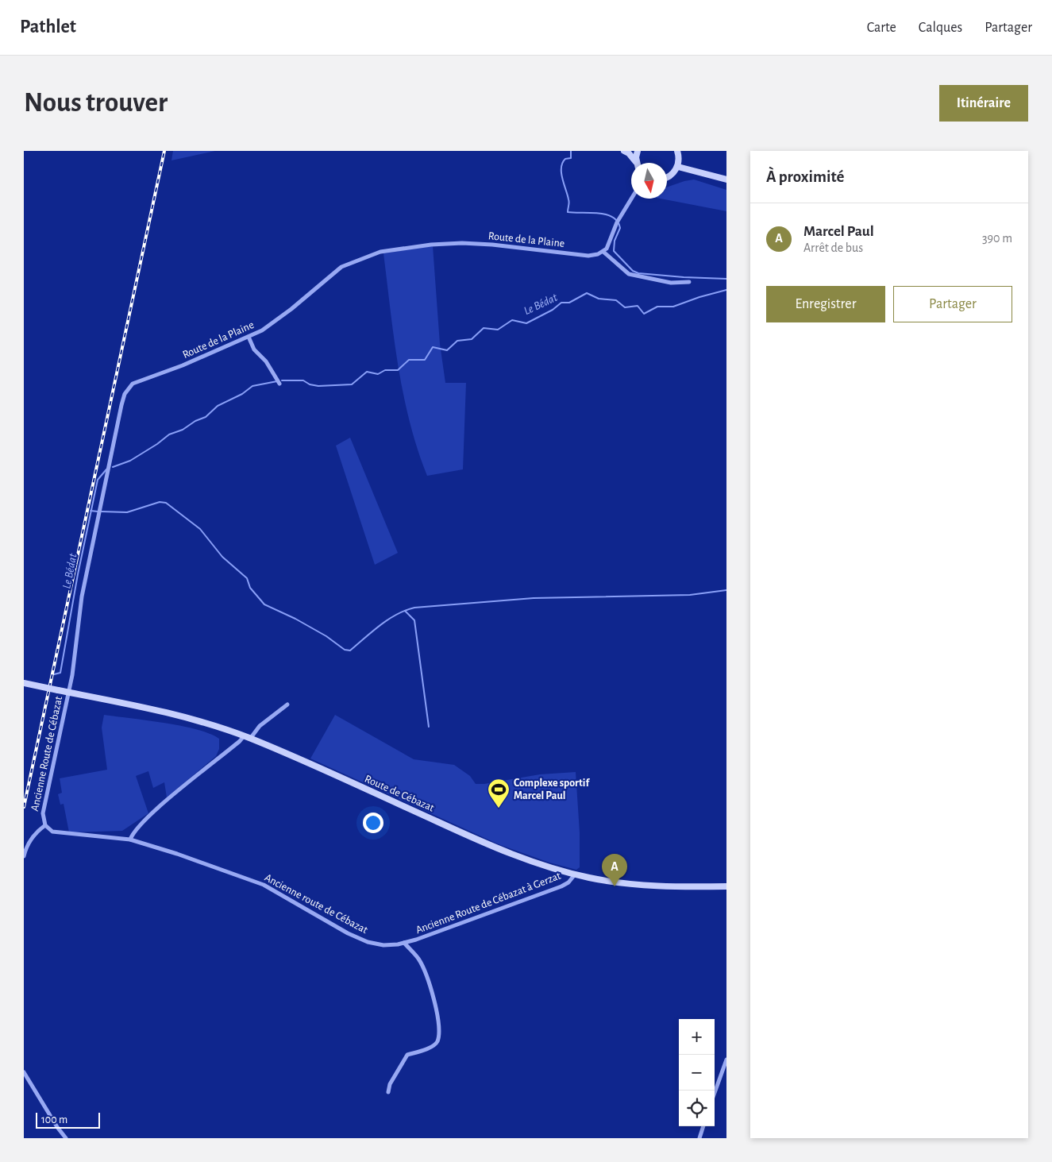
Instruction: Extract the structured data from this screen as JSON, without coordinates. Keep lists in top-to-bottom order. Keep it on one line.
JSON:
{"streets":{"main road":["Route de Cébazat"],"street":["Route de la Plaine","Ancienne Route de Cébazat","Ancienne Route de Cébazat à Gerzat","Ancienne route de Cébazat"]},"crossings":[["Route de la Plaine","Ancienne Route de Cébazat"],["Route de la Plaine","Route de Cébazat"],["Ancienne Route de Cébazat","Route de Cébazat"],["Ancienne Route de Cébazat","Ancienne route de Cébazat"],["Route de Cébazat","Ancienne Route de Cébazat à Gerzat"],["Ancienne Route de Cébazat à Gerzat","Ancienne route de Cébazat"]],"water":["Le Bédat"],"places":{"sports":["Complexe sportif Marcel Paul"]},"scale_bar":"100 m","north":"bottom","page":{"header":"Pathlet","nav":["Carte","Calques","Partager"],"buttons":["Itinéraire",["Enregistrer","Partager"]],"title":"Nous trouver","heading":"À proximité","list":[{"mark":"A","name":"Marcel Paul","note":"Arrêt de bus","value":"390 m"}],"pins":"A","map_buttons":["+","−"],"scale":"100 m"}}
